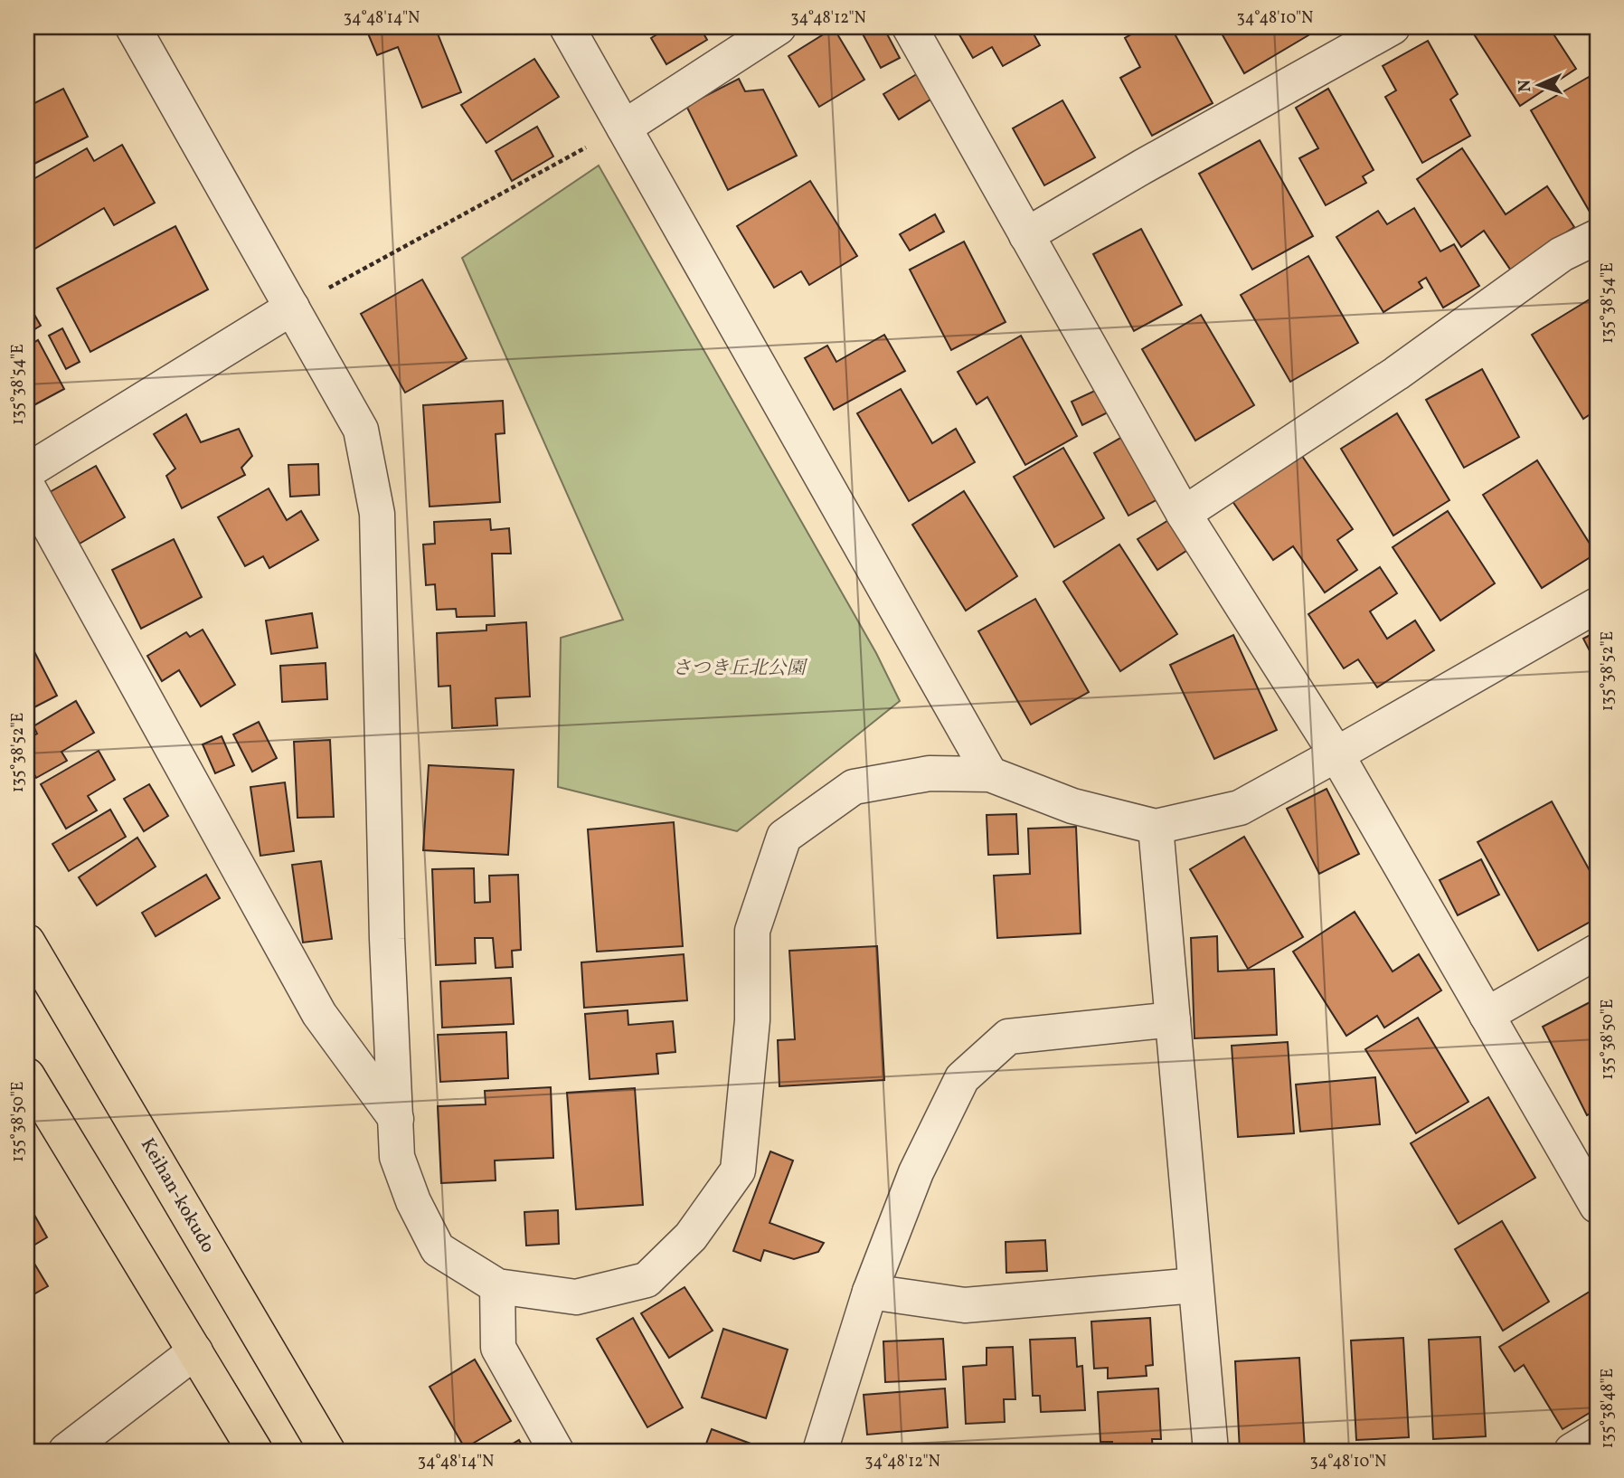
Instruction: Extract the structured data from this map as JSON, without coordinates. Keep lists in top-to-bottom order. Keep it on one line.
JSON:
{"streets":{"highway":["Keihan-kokudo"]},"parks":["さつき丘北公園"],"north":"left","coordinates":["34°48'14\"N","34°48'12\"N","34°48'10\"N","135°38'54\"E","135°38'52\"E","135°38'50\"E","135°38'48\"E"]}
